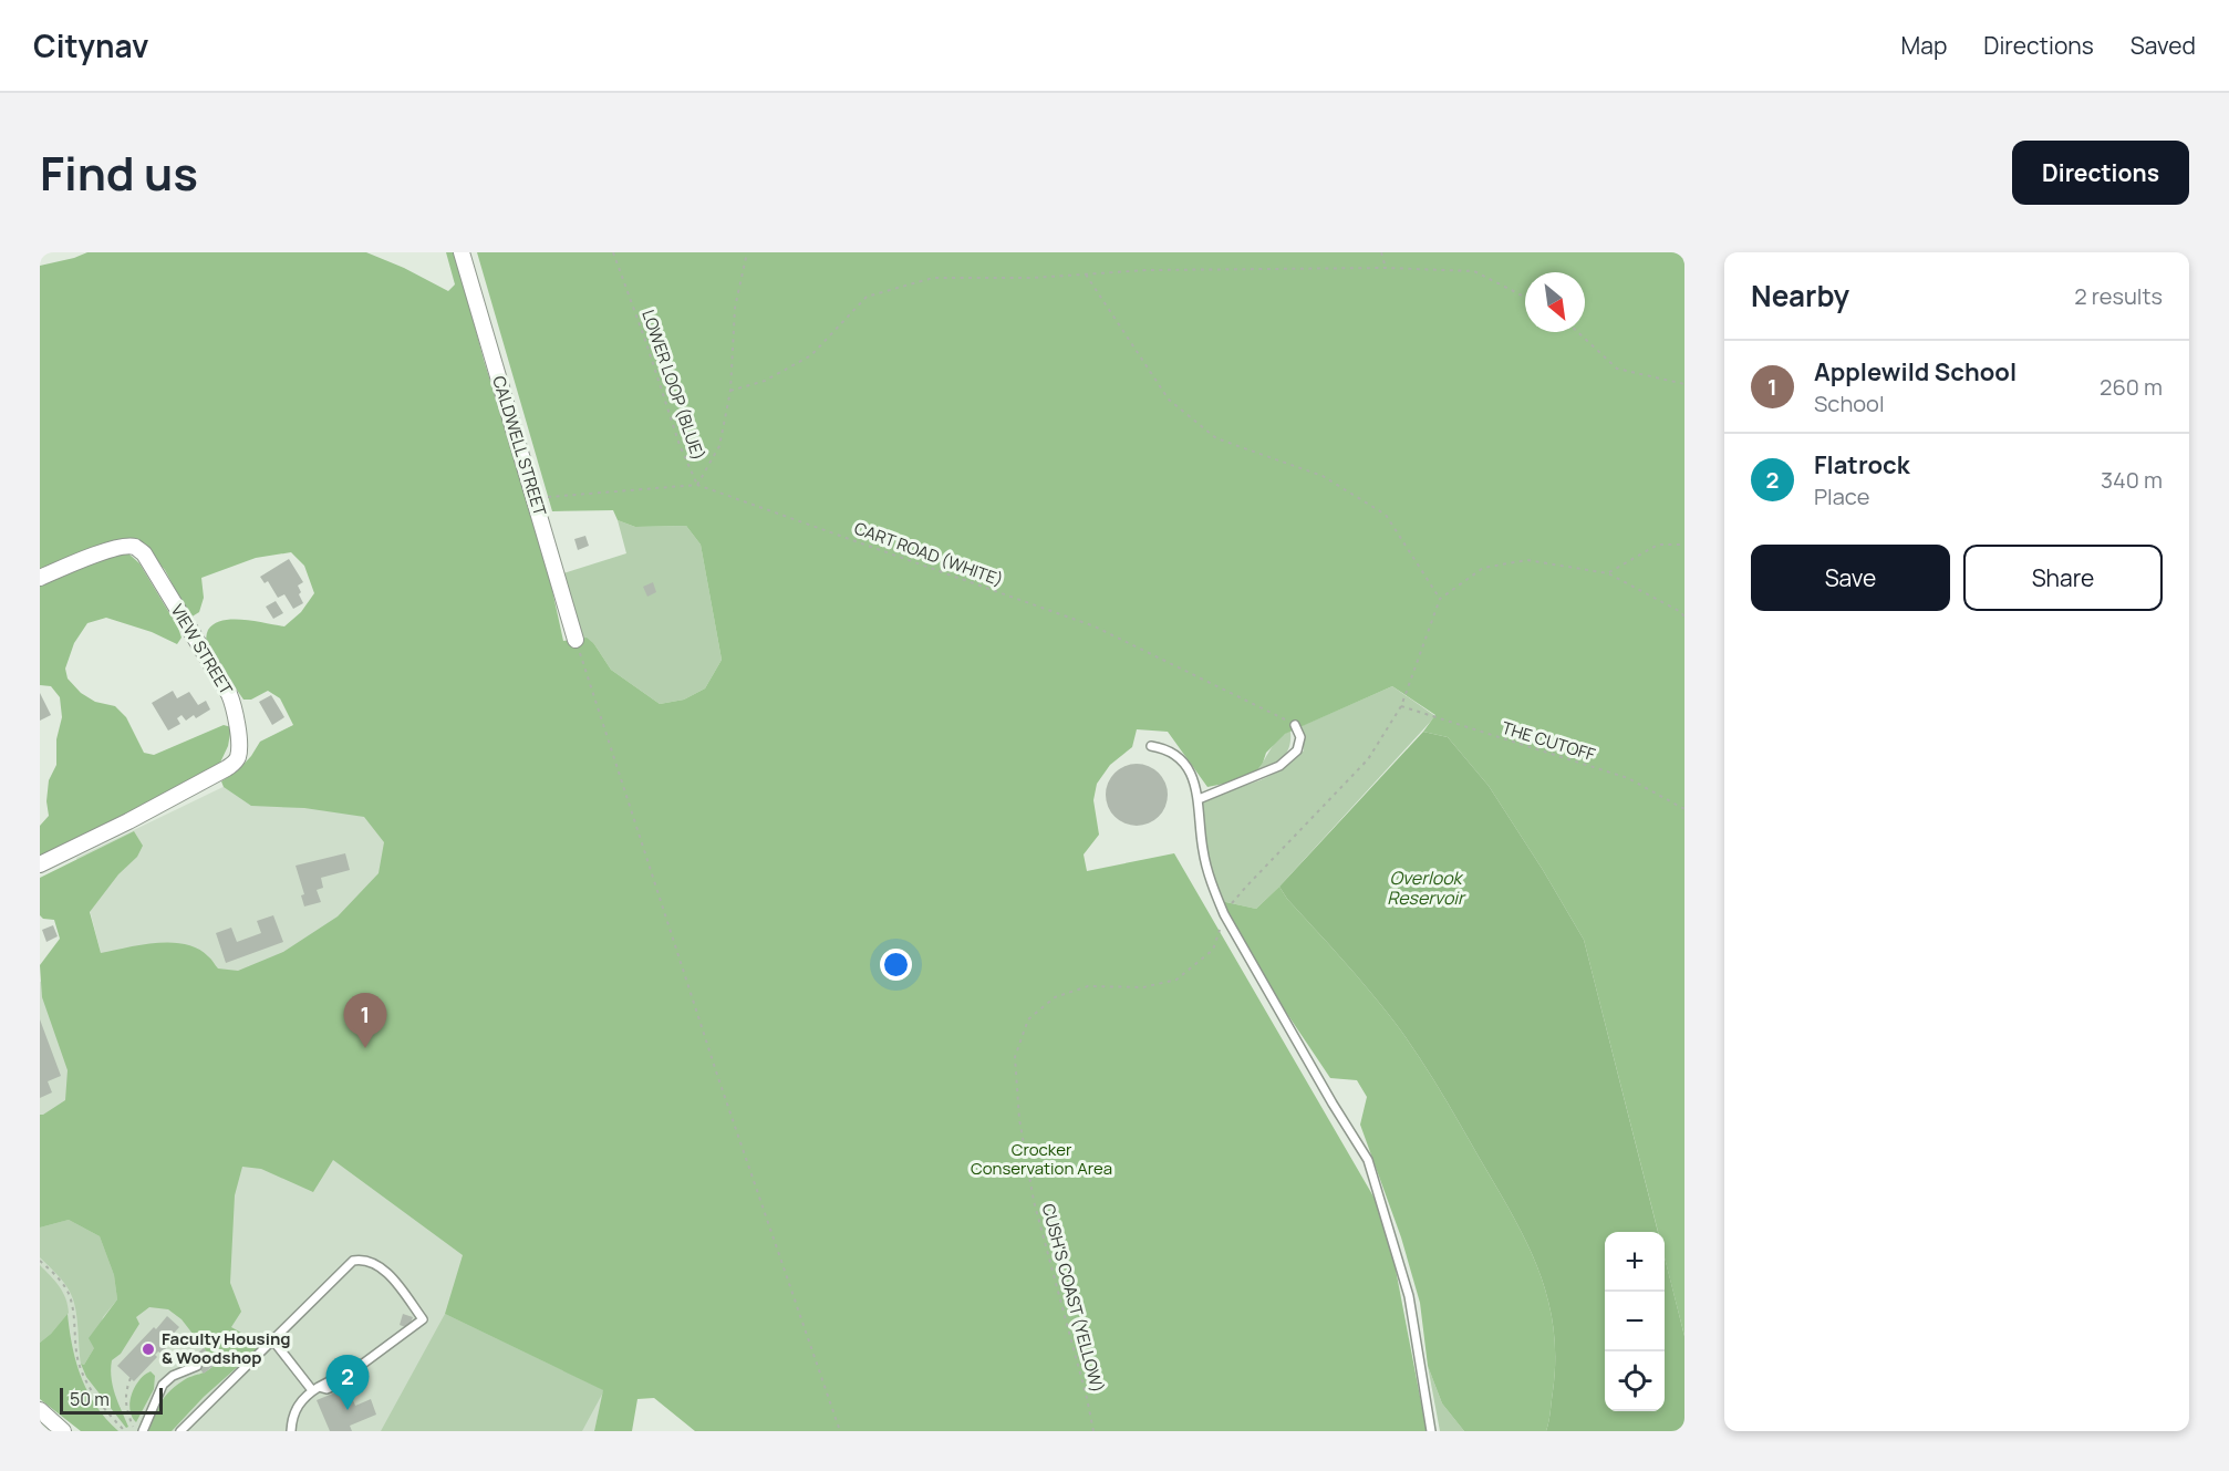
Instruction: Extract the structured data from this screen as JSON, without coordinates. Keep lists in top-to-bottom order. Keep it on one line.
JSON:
{"streets":{"street":["CALDWELL STREET","VIEW STREET"],"path":["LOWER LOOP (BLUE)","CART ROAD (WHITE)","THE CUTOFF","CUSH'S COAST (YELLOW)"]},"crossings":[["LOWER LOOP (BLUE)","CART ROAD (WHITE)"],["CALDWELL STREET","CART ROAD (WHITE)"]],"water":["Overlook Reservoir"],"parks":["Crocker Conservation Area"],"places":["Faculty Housing & Woodshop"],"scale_bar":"50 m","north":"bottom right","page":{"header":"Citynav","nav":["Map","Directions","Saved"],"title":"Find us","buttons":["Directions",["Save","Share"]],"heading":["Nearby","2 results"],"list":[{"mark":"1","name":"Applewild School","note":"School","value":"260 m"},{"mark":"2","name":"Flatrock","note":"Place","value":"340 m"}],"pins":["1","2"],"map_buttons":["+","−"],"scale":"50 m"}}
